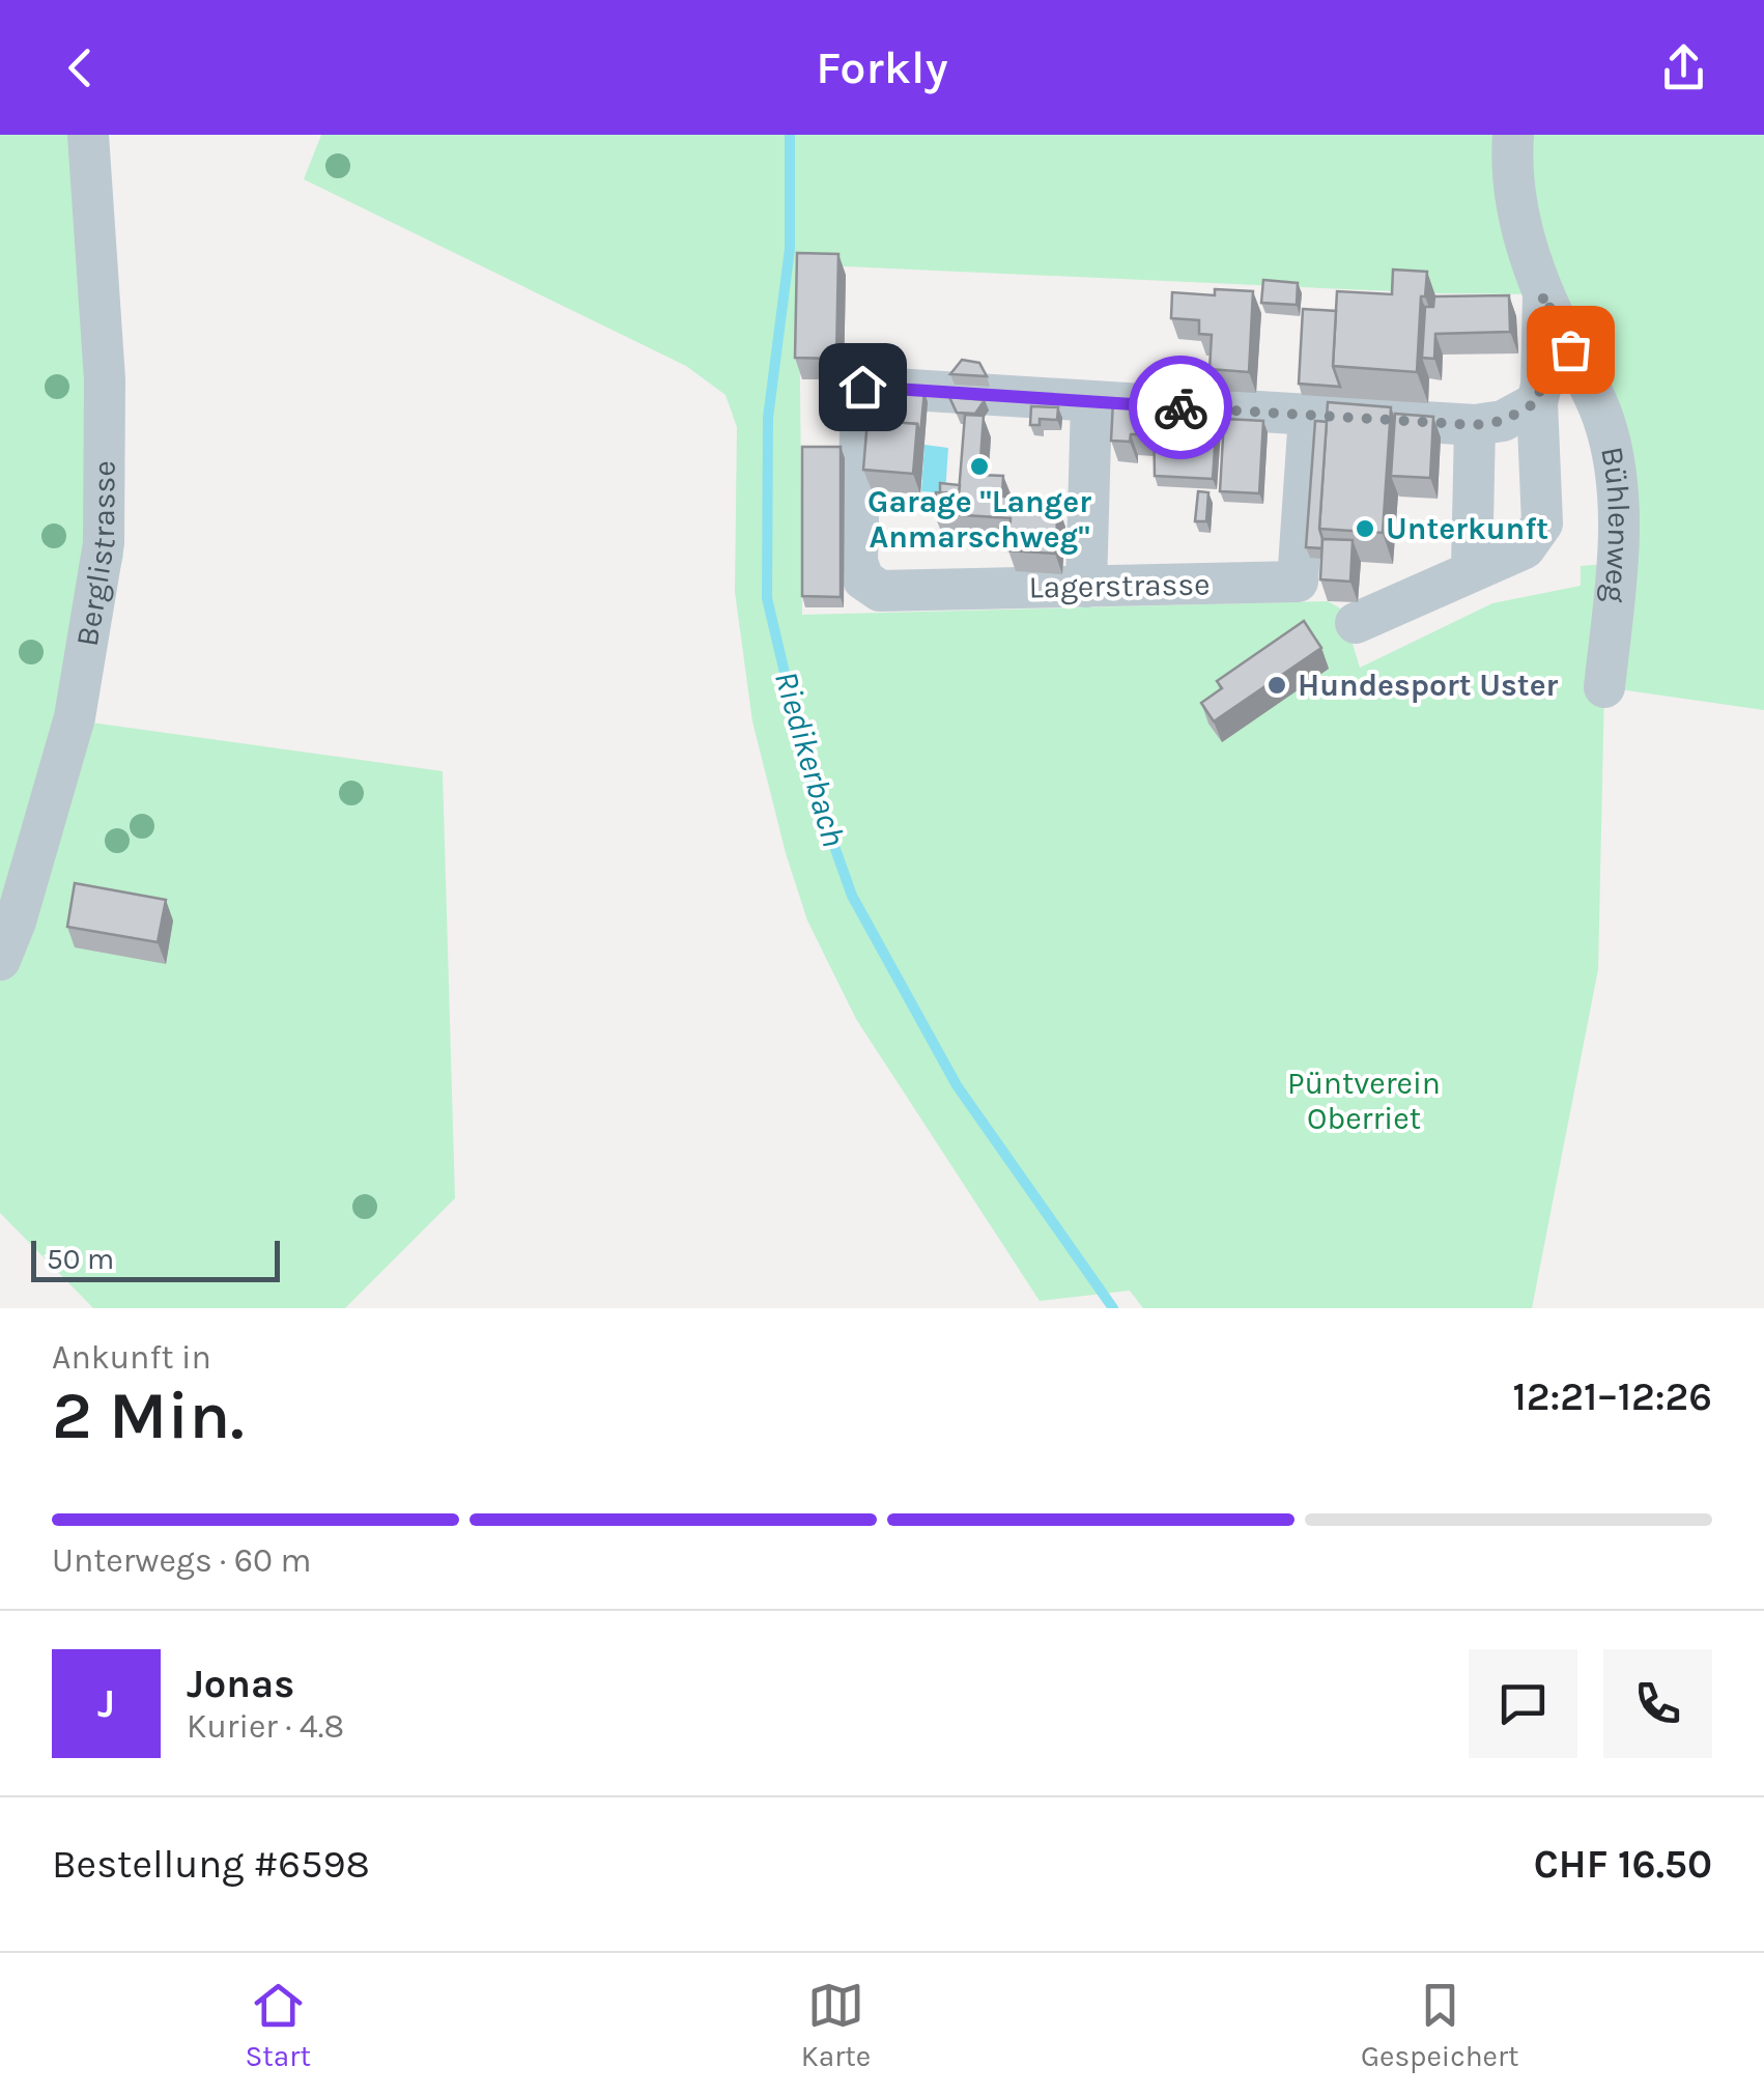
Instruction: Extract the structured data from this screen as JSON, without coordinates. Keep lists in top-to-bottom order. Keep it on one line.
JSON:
{"streets":{"street":["Bühlenweg","Berglistrasse","Lagerstrasse"]},"water":["Riedikerbach"],"parks":["Püntverein Oberriet"],"places":["Garage \"Langer Anmarschweg\"","Unterkunft","Hundesport Uster"],"scale_bar":"50 m","page":{"header":"Forkly","scale":"50 m","heading":["2 Min.","Ankunft in","12:21–12:26"],"panel":["Jonas","Kurier · 4.8","Bestellung #6598","CHF 16.50"],"bar":"Unterwegs · 60 m","round":"J","tabs":["Start","Karte","Gespeichert"]}}
